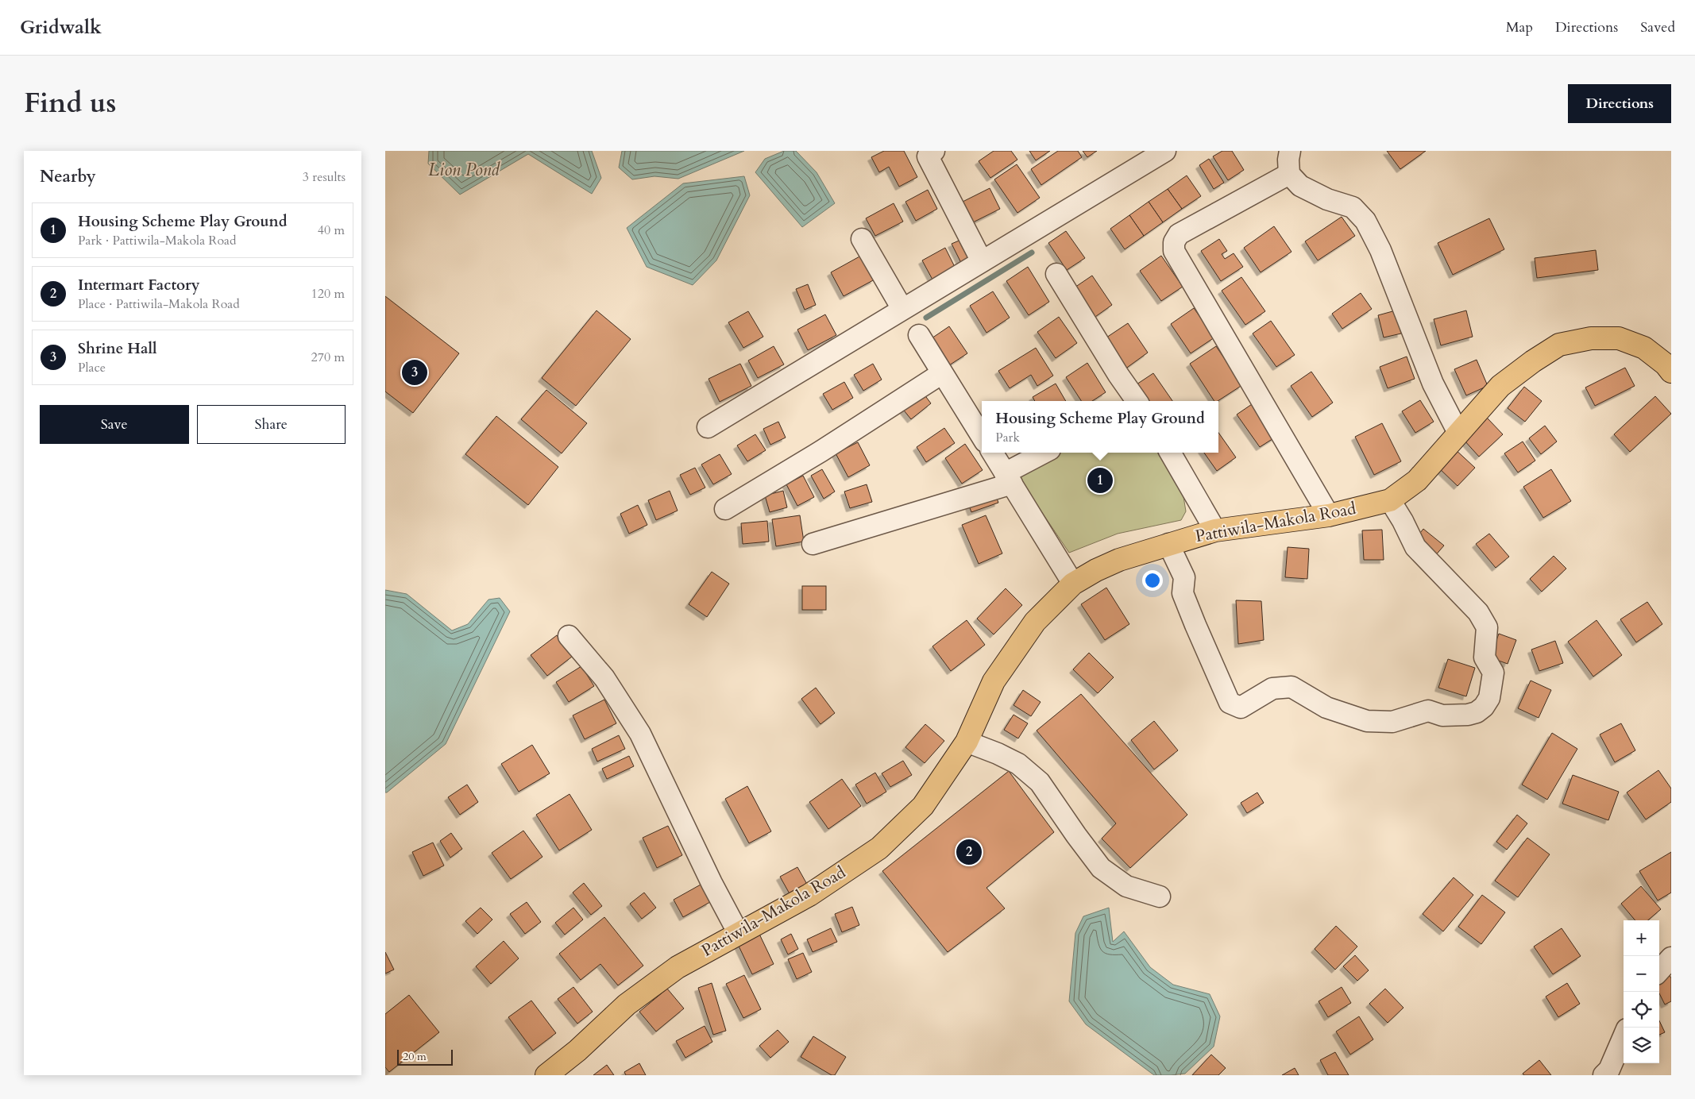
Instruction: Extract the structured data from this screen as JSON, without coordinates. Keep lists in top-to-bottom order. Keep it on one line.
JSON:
{"streets":{"main road":["Pattiwila-Makola Road"]},"water":["Lion Pond"],"scale_bar":"20 m","page":{"header":"Gridwalk","nav":["Map","Directions","Saved"],"title":"Find us","buttons":["Directions",["Save","Share"]],"heading":["Nearby","3 results"],"list":[{"mark":"1","name":"Housing Scheme Play Ground","note":"Park · Pattiwila-Makola Road","value":"40 m"},{"mark":"2","name":"Intermart Factory","note":"Place · Pattiwila-Makola Road","value":"120 m"},{"mark":"3","name":"Shrine Hall","note":"Place","value":"270 m"}],"pins":["3","1","2"],"popup":["Housing Scheme Play Ground","Park"],"map_buttons":["+","−"],"scale":"20 m"}}
